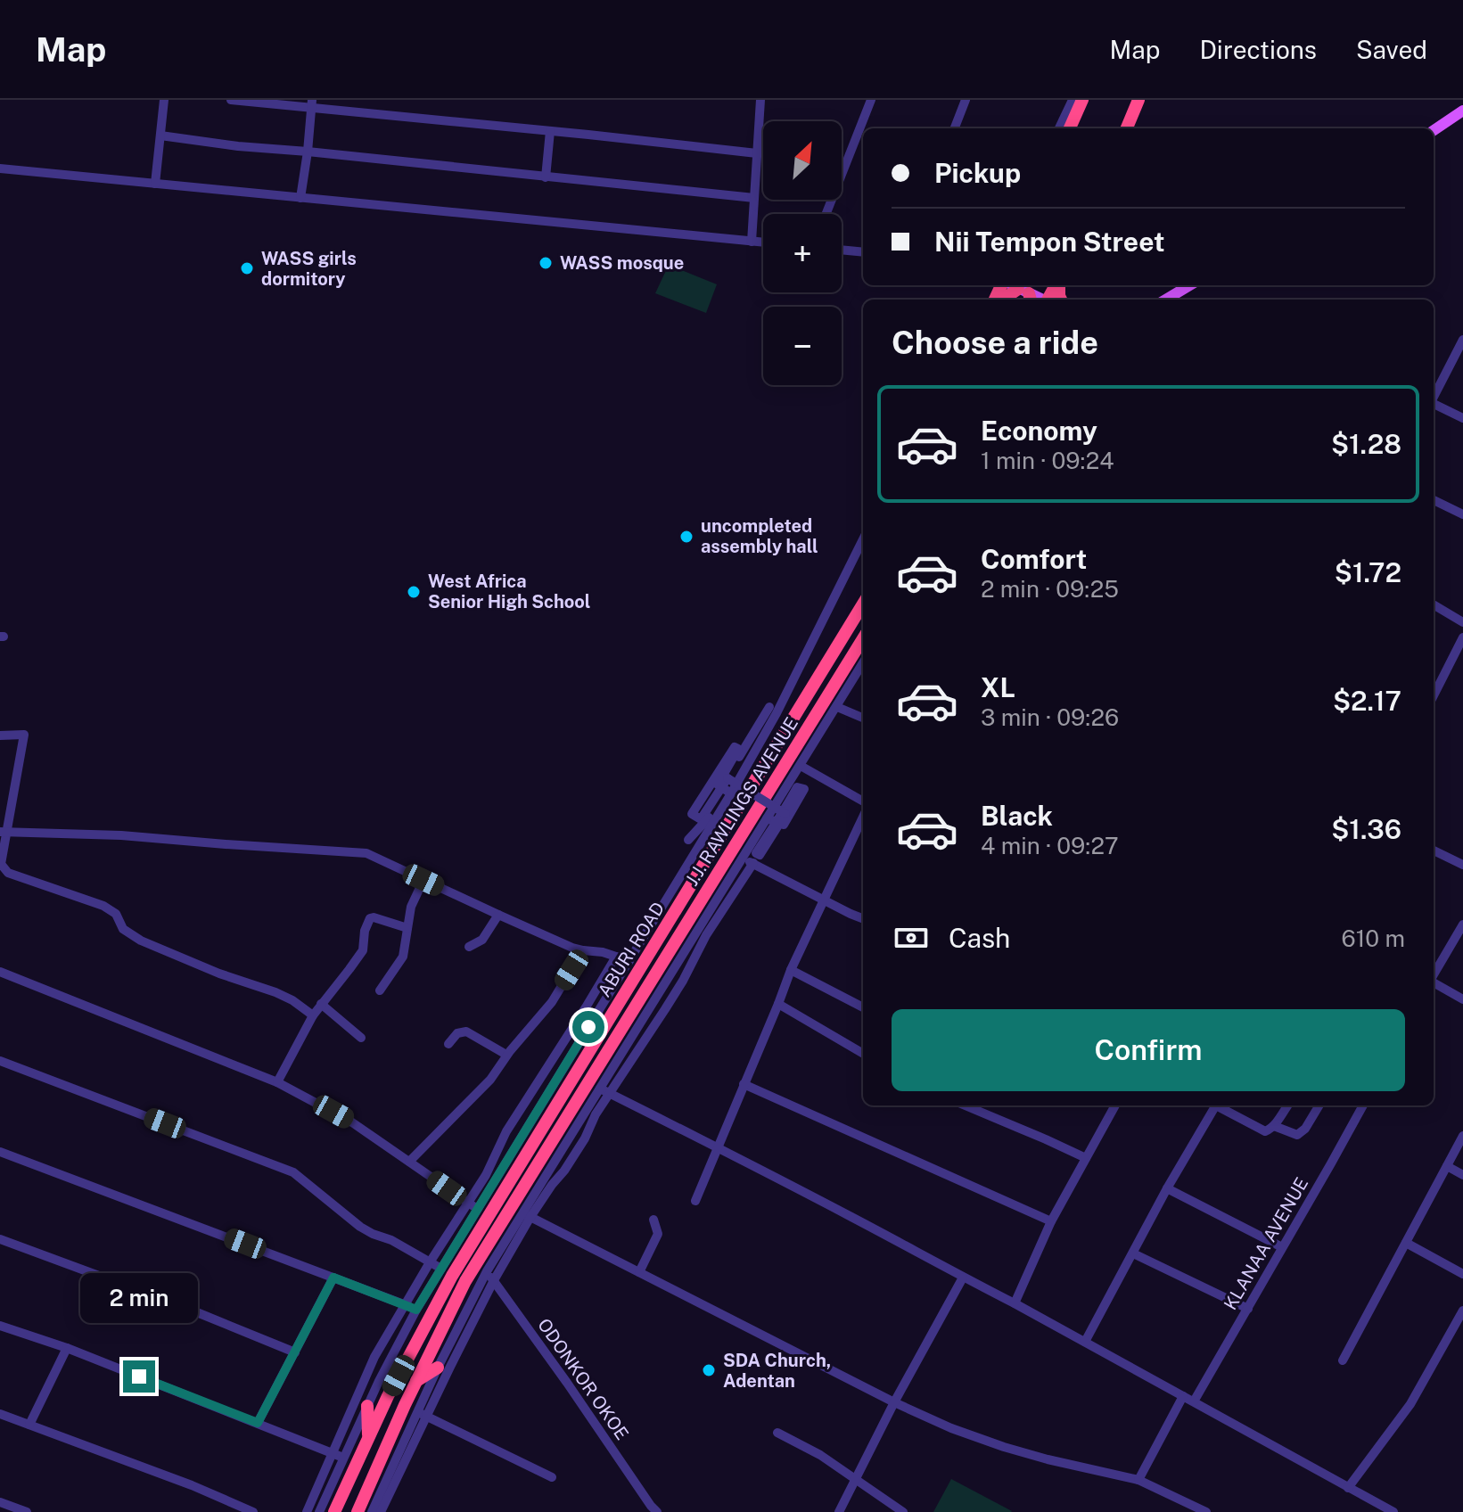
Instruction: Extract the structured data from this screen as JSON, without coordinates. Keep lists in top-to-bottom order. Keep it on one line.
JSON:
{"streets":{"highway":["J.J. RAWLINGS AVENUE","ABURI ROAD"],"street":["KLANAA AVENUE","ODONKOR OKOE"]},"places":["WASS mosque","WASS girls dormitory","uncompleted assembly hall","West Africa Senior High School","SDA Church, Adentan"],"north":"top right","page":{"header":"Map","nav":["Map","Directions","Saved"],"map_buttons":["+","−"],"banner":["Pickup","Nii Tempon Street"],"heading":"Choose a ride","list":[{"name":"Economy","note":"1 min · 09:24","value":"$1.28"},{"name":"Comfort","note":"2 min · 09:25","value":"$1.72"},{"name":"XL","note":"3 min · 09:26","value":"$2.17"},{"name":"Black","note":"4 min · 09:27","value":"$1.36"}],"pay":["Cash","610 m"],"buttons":"Confirm","bubble":"2 min"}}
